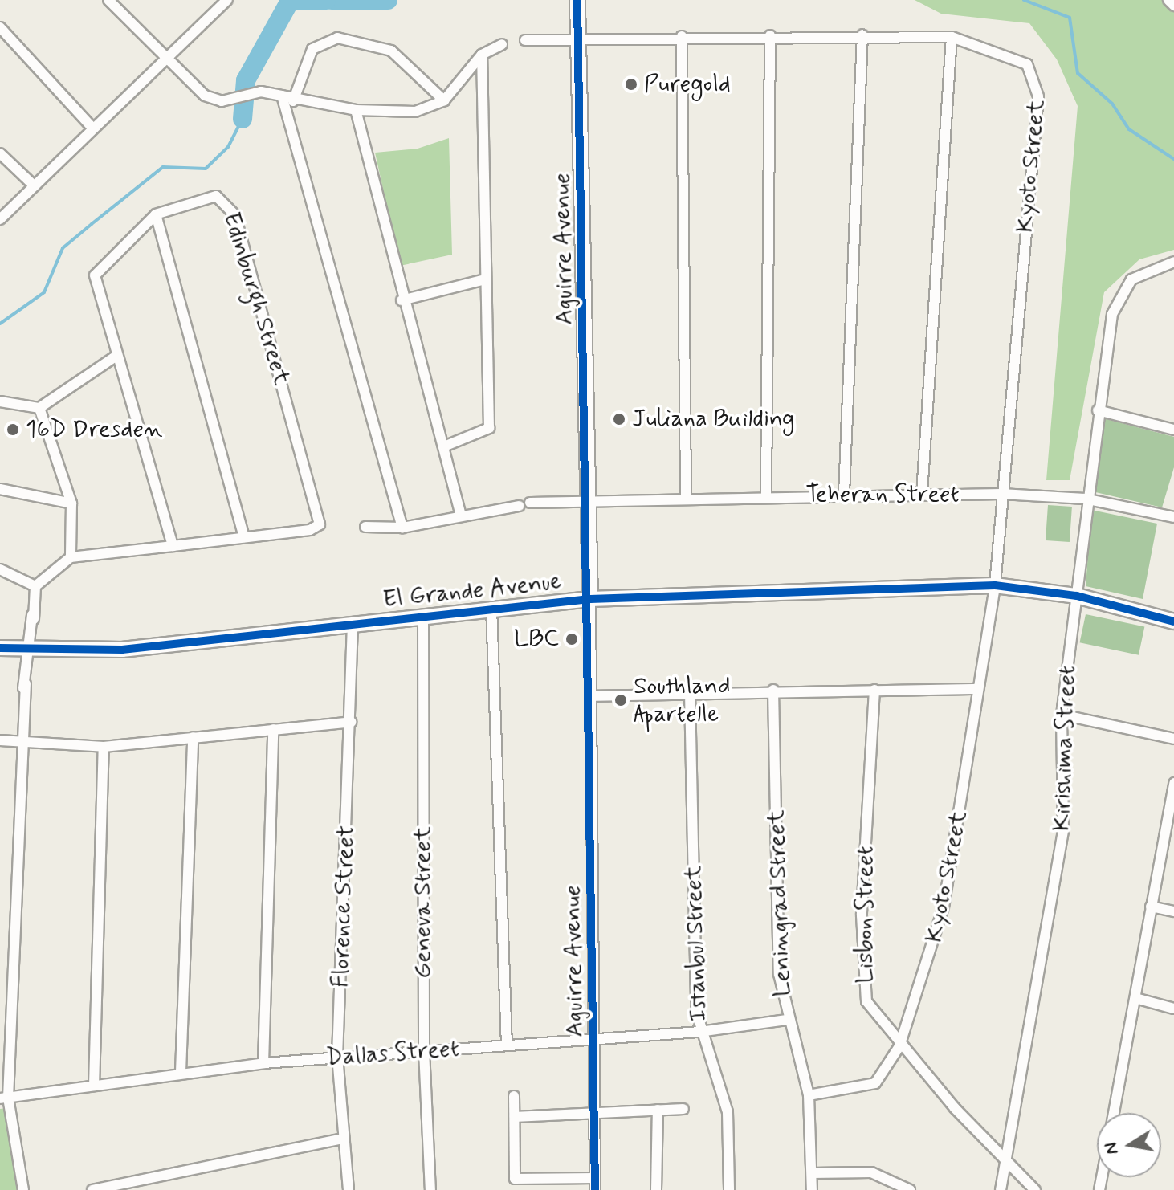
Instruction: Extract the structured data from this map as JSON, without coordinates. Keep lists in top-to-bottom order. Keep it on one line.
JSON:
{"streets":{"street":["Kyoto Street","Aguirre Avenue","Edinburgh Street","Teheran Street","El Grande Avenue","Kirishima Street","Geneva Street","Leningrad Street","Florence Street","Lisbon Street","Istanbul Street","Dallas Street"]},"crossings":[["Kyoto Street","Aguirre Avenue"],["Kyoto Street","Teheran Street"],["Kyoto Street","El Grande Avenue"],["Kyoto Street","Leningrad Street"],["Kyoto Street","Lisbon Street"],["Aguirre Avenue","Teheran Street"],["Aguirre Avenue","El Grande Avenue"],["Aguirre Avenue","Dallas Street"],["Teheran Street","Kirishima Street"],["El Grande Avenue","Kirishima Street"],["El Grande Avenue","Geneva Street"],["El Grande Avenue","Florence Street"],["Kirishima Street","Lisbon Street"],["Geneva Street","Dallas Street"],["Leningrad Street","Dallas Street"],["Florence Street","Dallas Street"],["Istanbul Street","Dallas Street"]],"places":["Puregold","Juliana Building","16D Dresden","LBC","Southland Apartelle"],"north":"left"}
